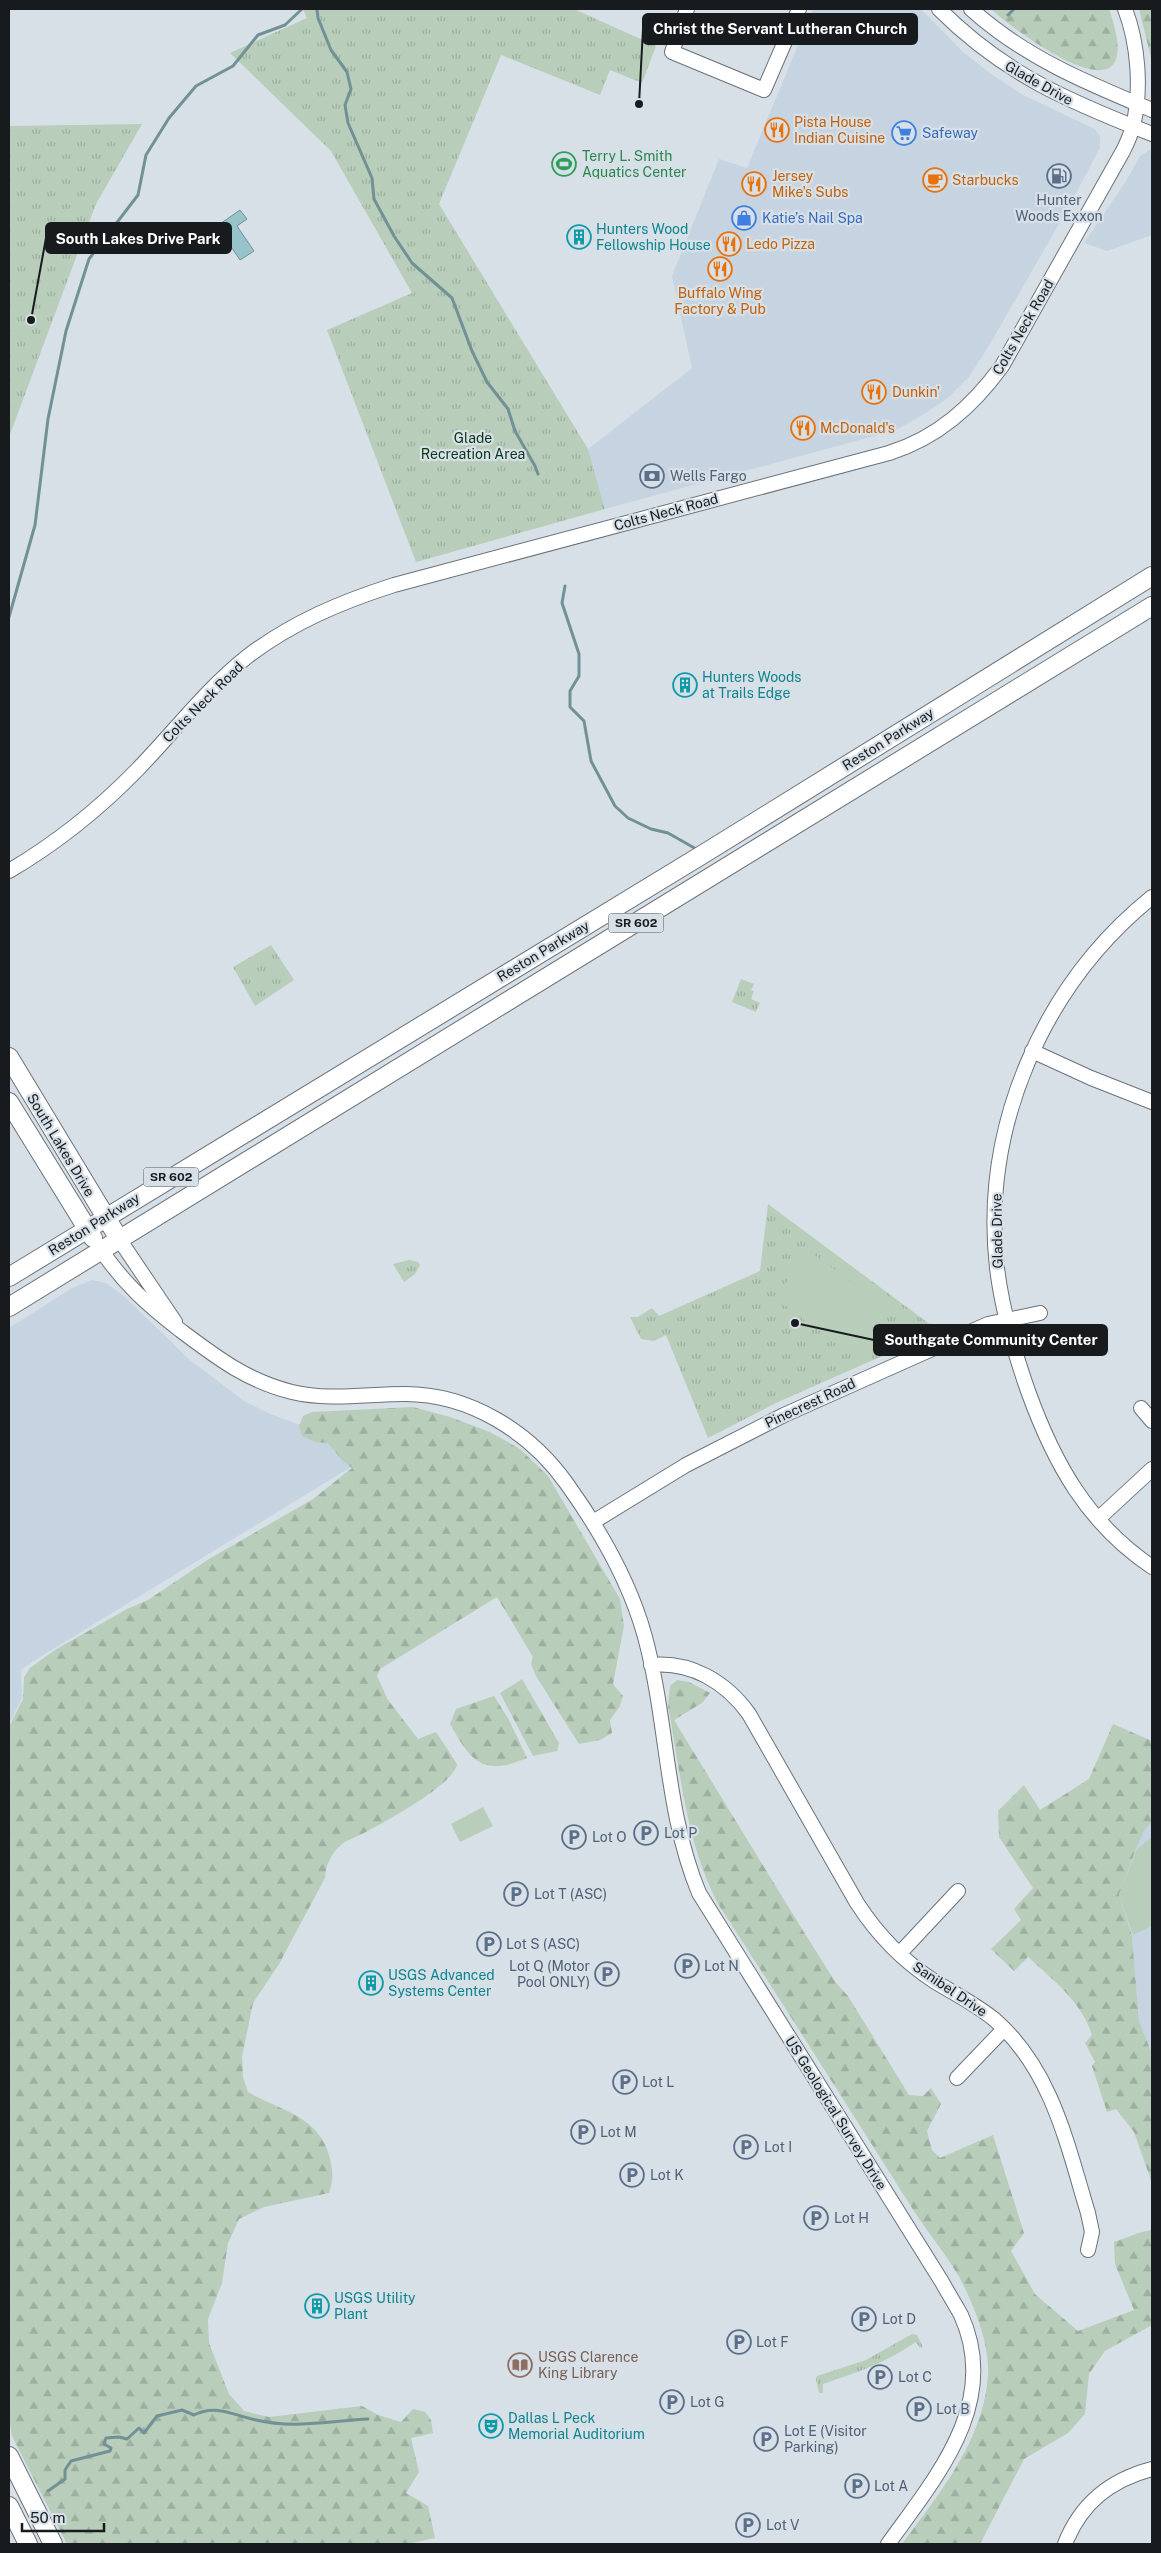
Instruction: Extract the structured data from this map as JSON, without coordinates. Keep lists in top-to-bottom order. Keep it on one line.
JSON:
{"streets":{"main road":["Reston Parkway","SR 602","South Lakes Drive"],"street":["Glade Drive","Colts Neck Road","Pinecrest Road","Sanibel Drive","US Geological Survey Drive"]},"crossings":[["Glade Drive","Colts Neck Road"],["Glade Drive","Pinecrest Road"],["Reston Parkway","South Lakes Drive"],["South Lakes Drive","Pinecrest Road"],["South Lakes Drive","Sanibel Drive"],["South Lakes Drive","US Geological Survey Drive"],["Sanibel Drive","US Geological Survey Drive"]],"parks":["Glade Recreation Area"],"places":{"other":["Christ the Servant Lutheran Church","South Lakes Drive Park","Southgate Community Center"],"restaurant":["Pista House Indian Cuisine","Jersey Mike's Subs","Ledo Pizza","Buffalo Wing Factory & Pub","Dunkin'","McDonald's"],"supermarket":["Safeway"],"sports":["Terry L. Smith Aquatics Center"],"fuel station":["Hunter Woods Exxon"],"cafe":["Starbucks"],"shop":["Katie’s Nail Spa"],"building":["Hunters Wood Fellowship House","Hunters Woods at Trails Edge","USGS Advanced Systems Center","USGS Utility Plant"],"bank":["Wells Fargo"],"parking":["Lot P","Lot O","Lot T (ASC)","Lot S (ASC)","Lot N","Lot Q (Motor Pool ONLY)","Lot L","Lot M","Lot I","Lot K","Lot H","Lot D","Lot F","Lot C","Lot G","Lot B","Lot E (Visitor Parking)","Lot A","Lot V"],"library":["USGS Clarence King Library"],"theatre":["Dallas L Peck Memorial Auditorium"]},"scale_bar":"50 m"}
